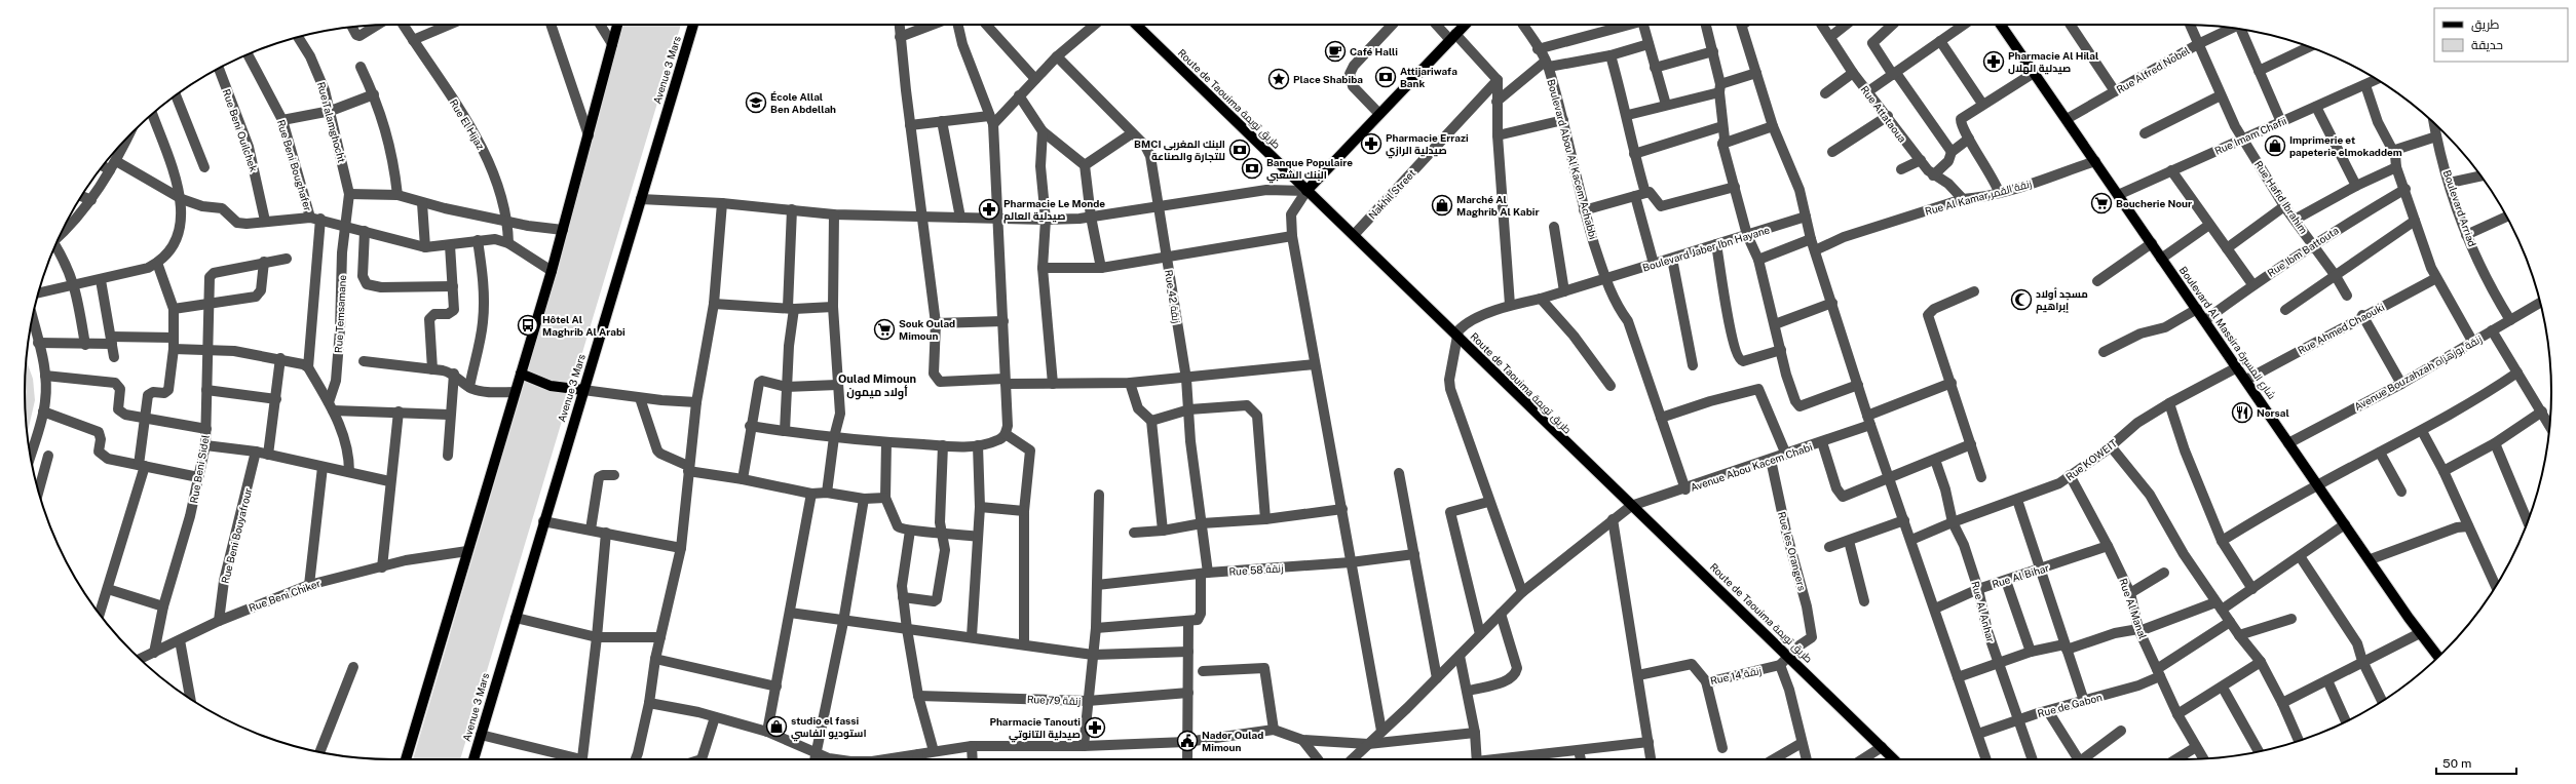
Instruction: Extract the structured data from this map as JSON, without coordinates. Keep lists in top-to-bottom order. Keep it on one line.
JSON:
{"streets":{"main road":["Avenue 3 Mars","Route de Taouima طريق تويمة","Boulevard Al Massira شارع المسيرة"],"street":["Rue Alfred Nobel","Rue Attataoua","Rue Talamghocht","Rue El Hijaz","Rue Beni Ouilchek","Rue Imam Chafii","Boulevard Abou Al Kacem Achabbi","Rue Beni Boughafer","Nakhil Street","Rue Al Kamar زنقة القمر","Rue Hafid Ibrahim","Boulevard Arriad","Boulevard Jaber Ibn Hayane","Rue Ibm Battouta","Rue 42 زنقة","Rue Temsamane","Rue Ahmed Chaouki","Avenue Bouzahzah زنقة بوزهزاه","Rue KOWEIT","Avenue Abou Kacem Chabi","Rue Beni Sidel","Rue Beni Bouyafrour","Rue les Orangers","Rue 58 زنقة","Rue Al Bihar","Rue Beni Chiker","Rue Al Manal","Rue Al Anhar","Rue 14 زنقة","Rue 79 زنقة","Rue de Gabon"]},"crossings":[["Rue Alfred Nobel","Rue Hafid Ibrahim"],["Rue Alfred Nobel","Boulevard Al Massira شارع المسيرة"],["Route de Taouima طريق تويمة","Nakhil Street"],["Route de Taouima طريق تويمة","Boulevard Jaber Ibn Hayane"],["Route de Taouima طريق تويمة","Avenue Abou Kacem Chabi"],["Route de Taouima طريق تويمة","Rue 14 زنقة"],["Rue Attataoua","Rue Al Kamar زنقة القمر"],["Rue Talamghocht","Rue Temsamane"],["Rue Imam Chafii","Rue Hafid Ibrahim"],["Rue Imam Chafii","Boulevard Al Massira شارع المسيرة"],["Boulevard Abou Al Kacem Achabbi","Boulevard Jaber Ibn Hayane"],["Boulevard Abou Al Kacem Achabbi","Avenue Abou Kacem Chabi"],["Rue Al Kamar زنقة القمر","Boulevard Al Massira شارع المسيرة"],["Rue Hafid Ibrahim","Rue Ibm Battouta"],["Boulevard Arriad","Avenue Bouzahzah زنقة بوزهزاه"],["Rue Ibm Battouta","Boulevard Al Massira شارع المسيرة"],["Rue 42 زنقة","Rue 58 زنقة"],["Rue Ahmed Chaouki","Boulevard Al Massira شارع المسيرة"],["Boulevard Al Massira شارع المسيرة","Avenue Bouzahzah زنقة بوزهزاه"],["Boulevard Al Massira شارع المسيرة","Rue KOWEIT"],["Rue KOWEIT","Rue Al Manal"],["Rue KOWEIT","Rue Al Anhar"],["Avenue Abou Kacem Chabi","Rue les Orangers"],["Rue Beni Sidel","Rue Beni Chiker"],["Rue Beni Bouyafrour","Rue Beni Chiker"],["Rue les Orangers","Rue 14 زنقة"],["Rue Al Bihar","Rue Al Manal"],["Rue Al Bihar","Rue Al Anhar"],["Rue Al Manal","Rue de Gabon"],["Rue Al Anhar","Rue de Gabon"]],"districts":["Oulad Mimoun أولاد ميمون"],"places":{"cafe":["Café Halli"],"pharmacy":["Pharmacie Al Hilal صيدلية الهلال","Pharmacie Errazi صيدلية الرازي","Pharmacie Le Monde صيدلية العالم","Pharmacie Tanouti صيدلية التانوتي"],"bank":["Attijariwafa Bank","BMCI البنك المغربي للتجارة والصناعة","Banque Populaire البنك الشعبي"],"place":["Place Shabiba"],"school or university":["École Allal Ben Abdellah"],"shop":["Imprimerie et papeterie elmokaddem","Marché Al Maghrib Al Kabir","studio el fassi استوديو الفاسي"],"supermarket":["Boucherie Nour","Souk Oulad Mimoun"],"mosque":["مسجد أولاد إبراهيم"],"bus stop":["Hôtel Al Maghrib Al Arabi"],"restaurant":["Norsal"],"public building":["Nador Oulad Mimoun"]},"legend":["طريق","حديقة"],"scale_bar":"50 m"}
